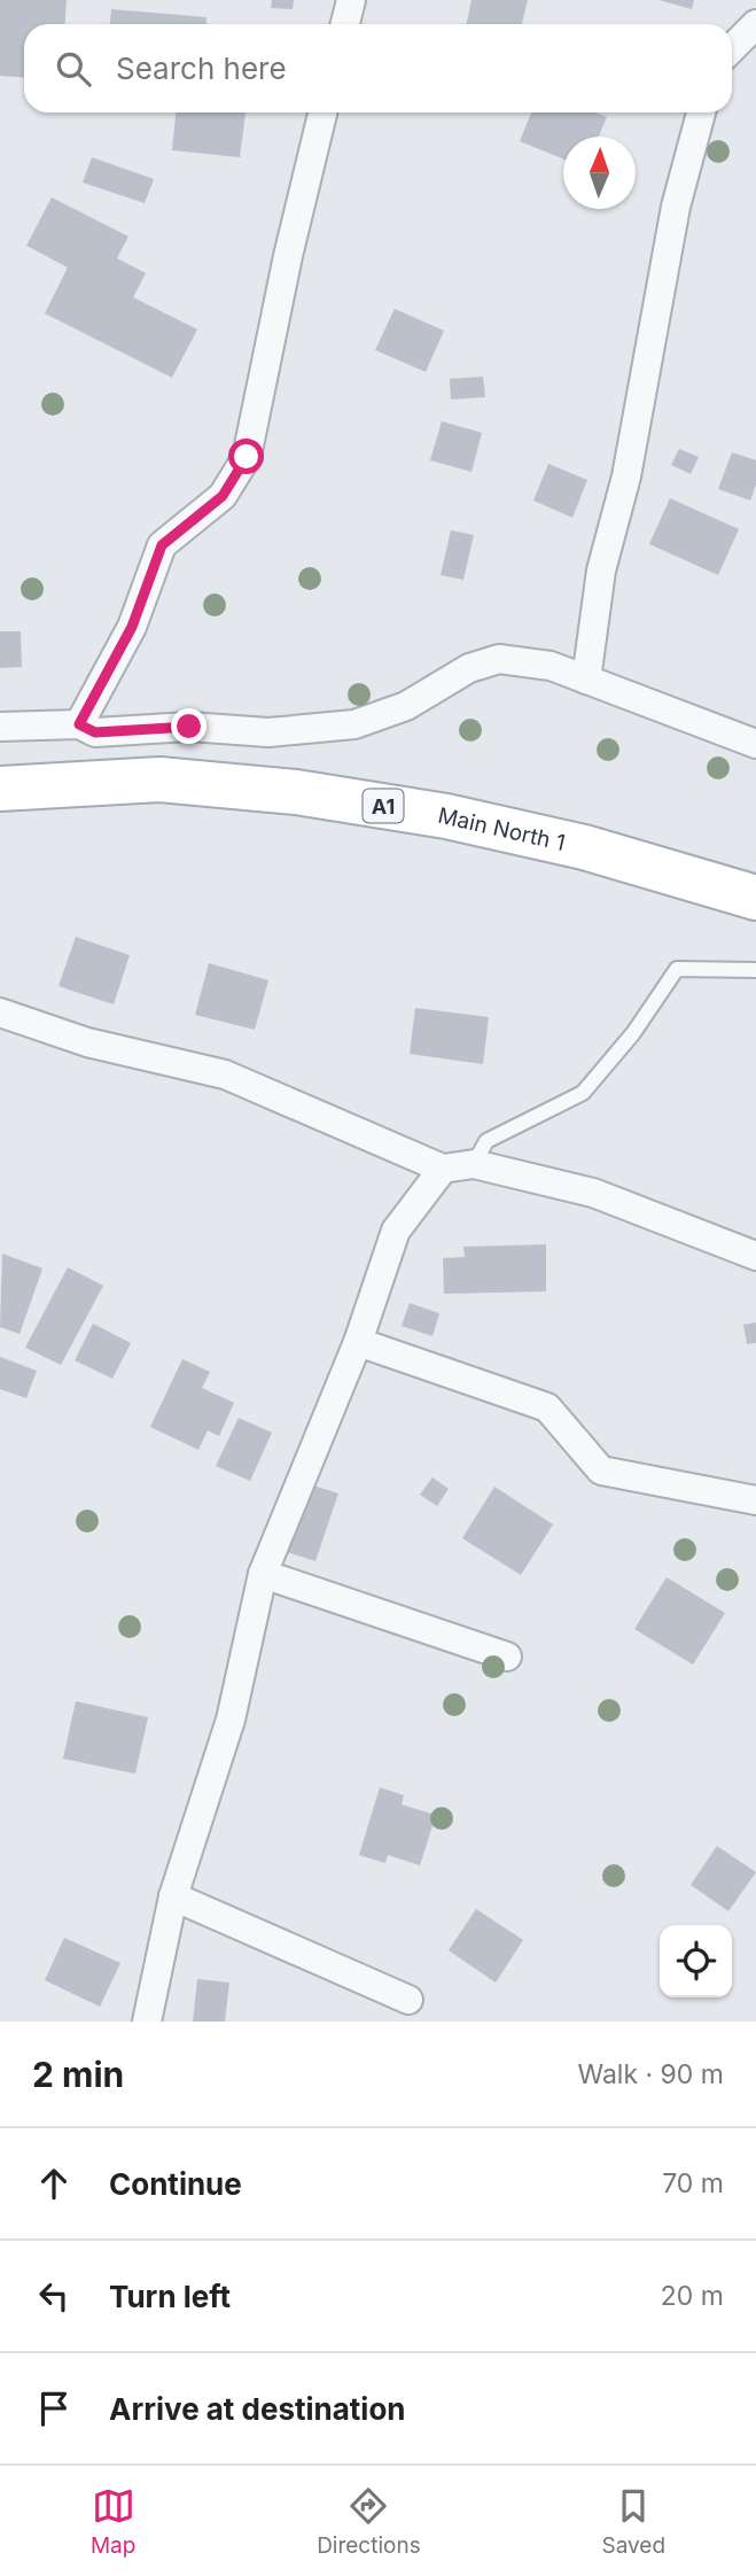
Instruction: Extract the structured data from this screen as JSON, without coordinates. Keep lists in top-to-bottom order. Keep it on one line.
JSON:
{"streets":{"main road":["A1","Main North 1"]},"north":"top","page":{"search":"Search here","heading":["2 min","Walk · 90 m"],"list":[["Continue","70 m"],["Turn left","20 m"],"Arrive at destination"],"nav":["Map","Directions","Saved"]}}
